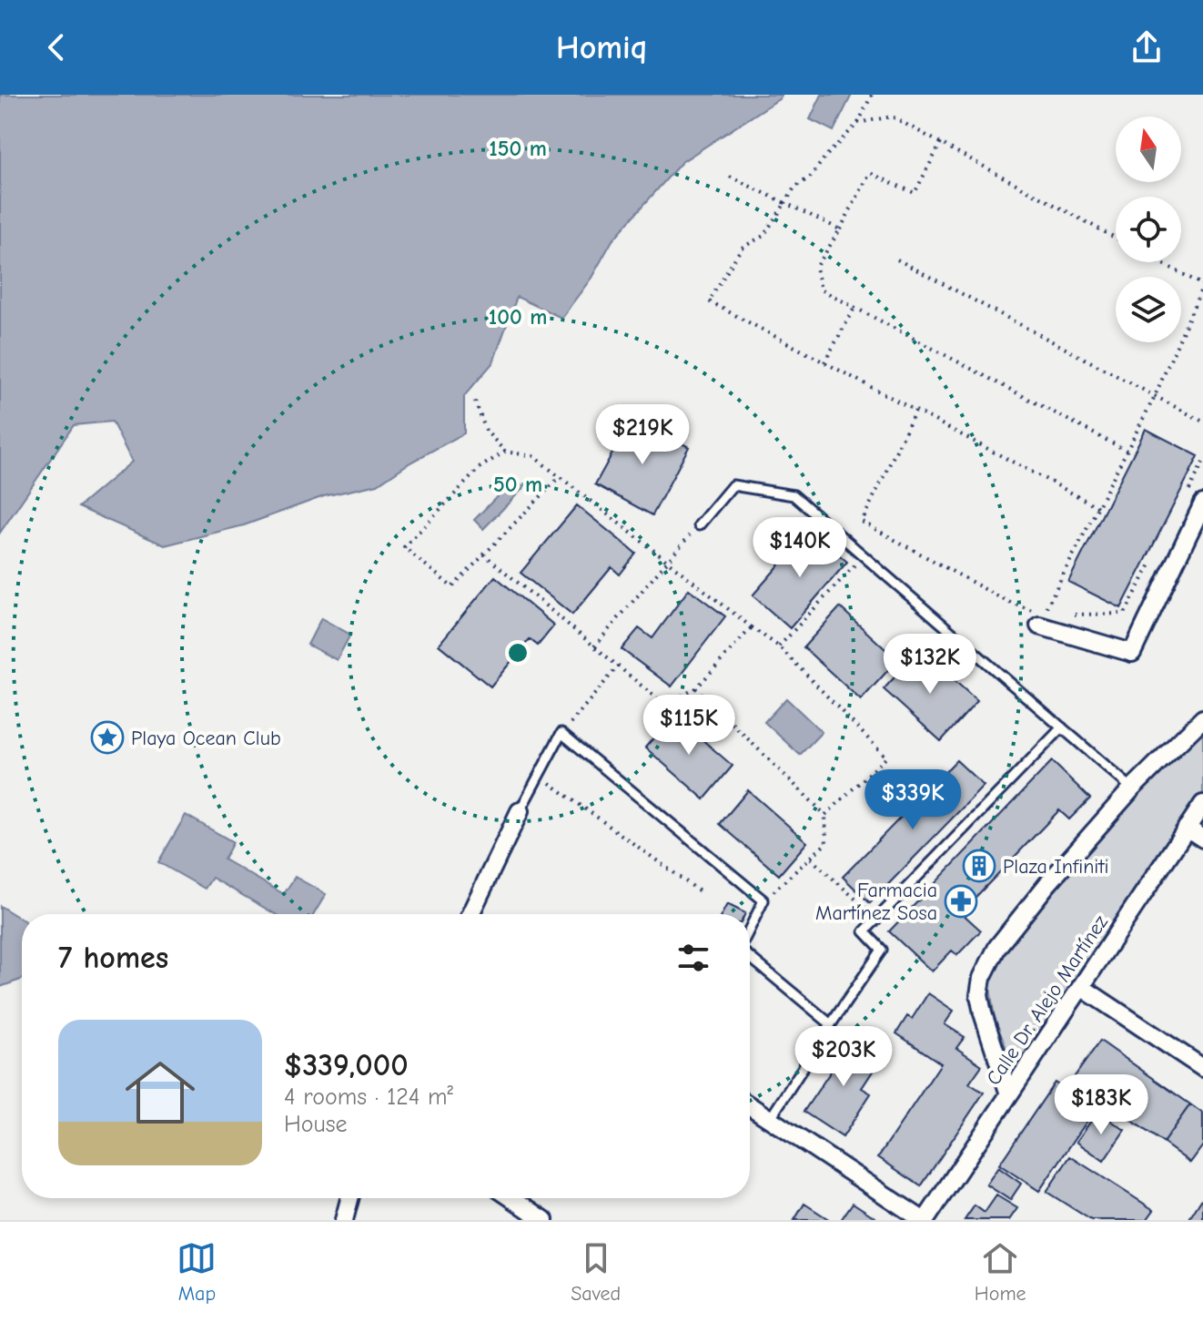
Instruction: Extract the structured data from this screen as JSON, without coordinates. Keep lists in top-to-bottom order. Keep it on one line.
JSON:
{"streets":{"street":["Calle Dr. Alejo Martínez"]},"places":{"place":["Playa Ocean Club"],"building":["Plaza Infiniti"],"pharmacy":["Farmacia Martínez Sosa"]},"north":"top","page":{"header":"Homiq","price":["$219K","$140K","$132K","$115K","$339K","$203K","$183K"],"heading":"7 homes","list":[{"name":"$339,000","note":"4 rooms · 124 m² · House"}],"tabs":["Map","Saved","Home"]},"rings":["150 m","100 m","50 m"]}
